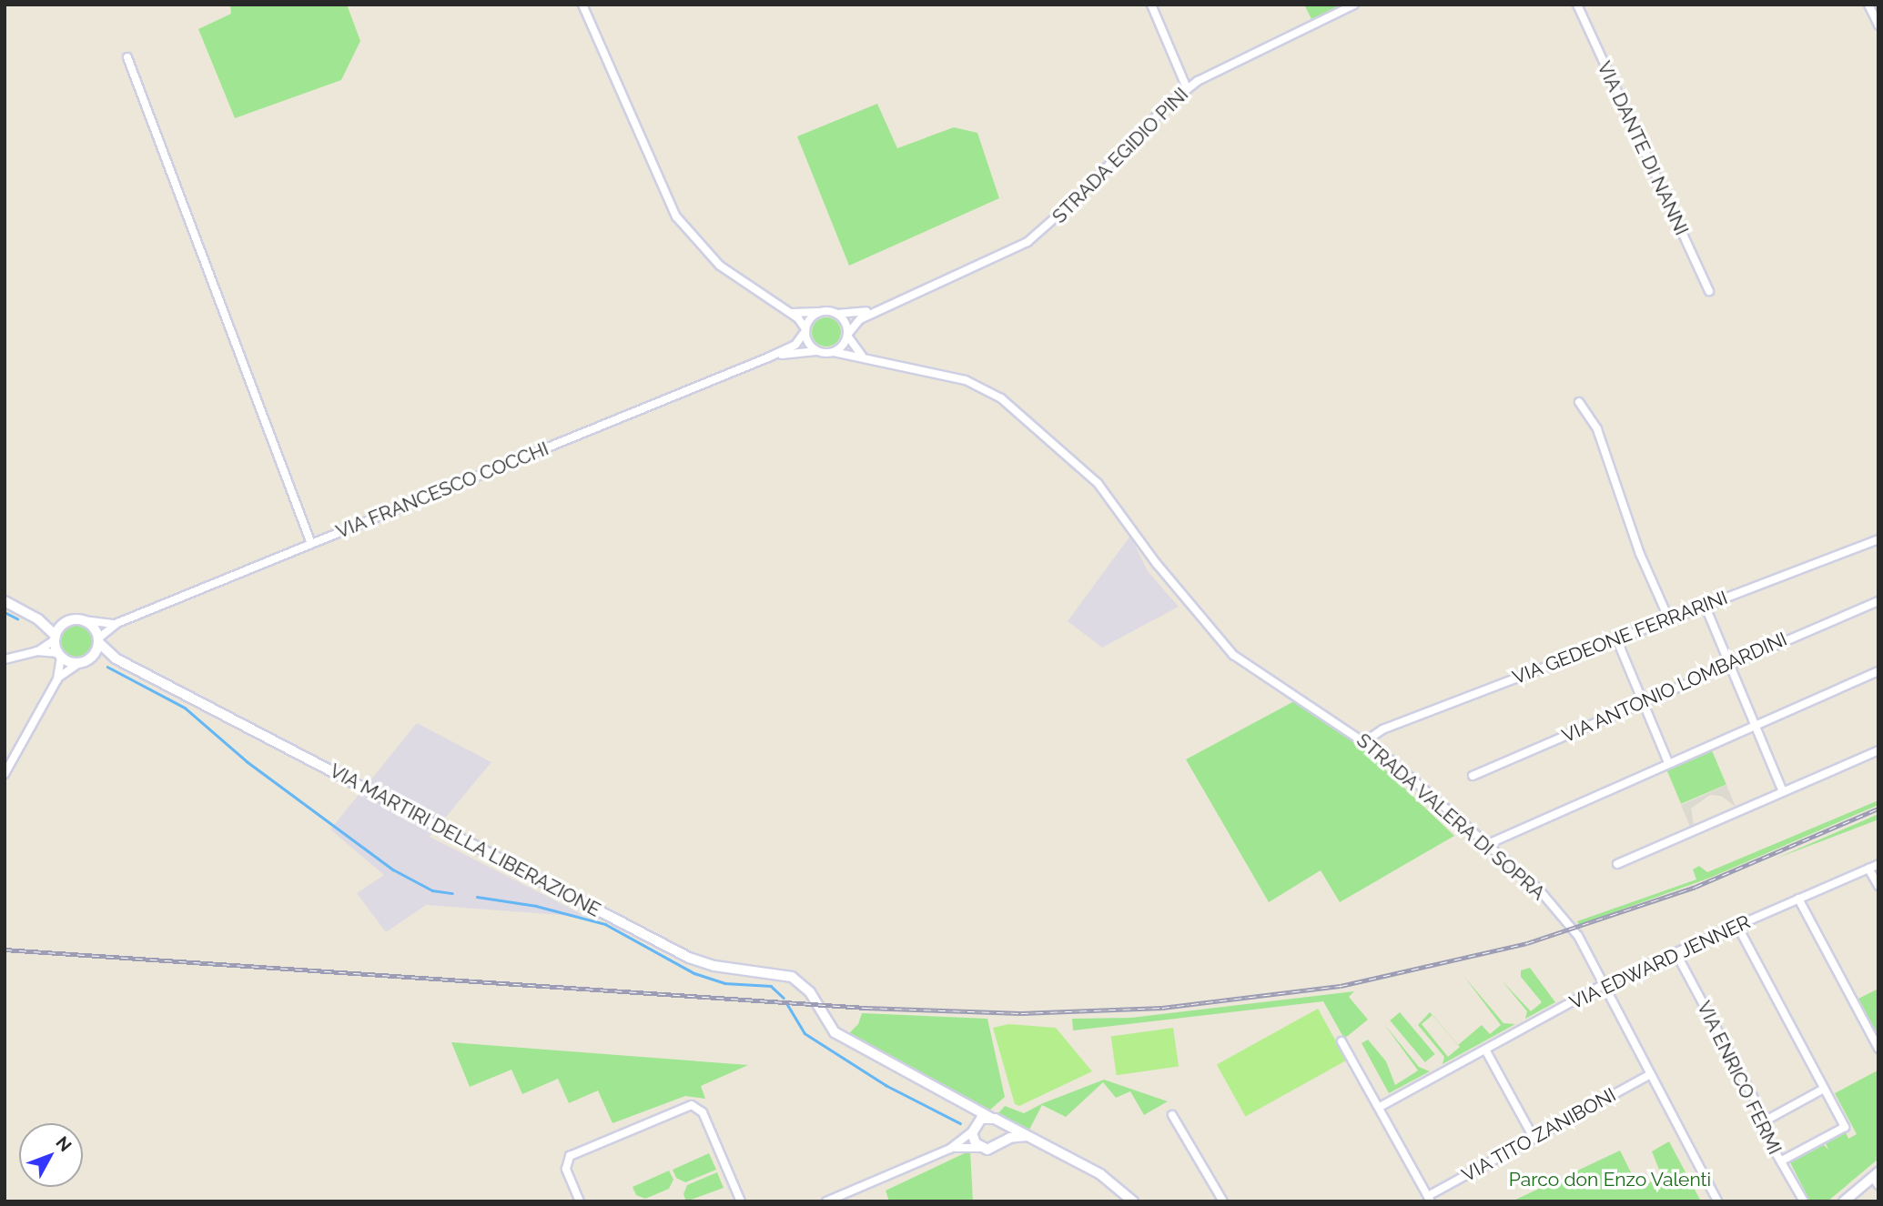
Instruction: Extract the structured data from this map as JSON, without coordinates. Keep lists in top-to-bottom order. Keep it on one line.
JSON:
{"streets":{"street":["VIA DANTE DI NANNI","STRADA EGIDIO PINI","VIA FRANCESCO COCCHI","VIA GEDEONE FERRARINI","VIA ANTONIO LOMBARDINI","STRADA VALERA DI SOPRA","VIA MARTIRI DELLA LIBERAZIONE","VIA EDWARD JENNER","VIA ENRICO FERMI","VIA TITO ZANIBONI"]},"crossings":[["STRADA EGIDIO PINI","VIA FRANCESCO COCCHI"],["STRADA EGIDIO PINI","STRADA VALERA DI SOPRA"],["VIA FRANCESCO COCCHI","STRADA VALERA DI SOPRA"],["VIA FRANCESCO COCCHI","VIA MARTIRI DELLA LIBERAZIONE"],["VIA GEDEONE FERRARINI","STRADA VALERA DI SOPRA"],["STRADA VALERA DI SOPRA","VIA EDWARD JENNER"],["STRADA VALERA DI SOPRA","VIA TITO ZANIBONI"],["VIA EDWARD JENNER","VIA ENRICO FERMI"]],"parks":["Parco don Enzo Valenti"],"north":"top right"}
